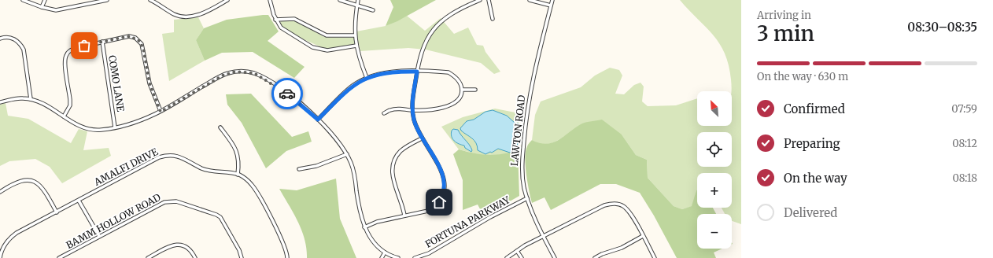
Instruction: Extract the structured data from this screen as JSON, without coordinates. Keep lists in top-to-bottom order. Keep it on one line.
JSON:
{"streets":{"street":["COMO LANE","LAWTON ROAD","AMALFI DRIVE","BAMM HOLLOW ROAD","FORTUNA PARKWAY"]},"crossings":[["LAWTON ROAD","FORTUNA PARKWAY"]],"north":"top left","page":{"heading":["3 min","Arriving in","08:30–08:35"],"bar":"On the way · 630 m","map_buttons":["+","−"],"list":[["Confirmed","07:59"],["Preparing","08:12"],["On the way","08:18"],"Delivered"]}}
